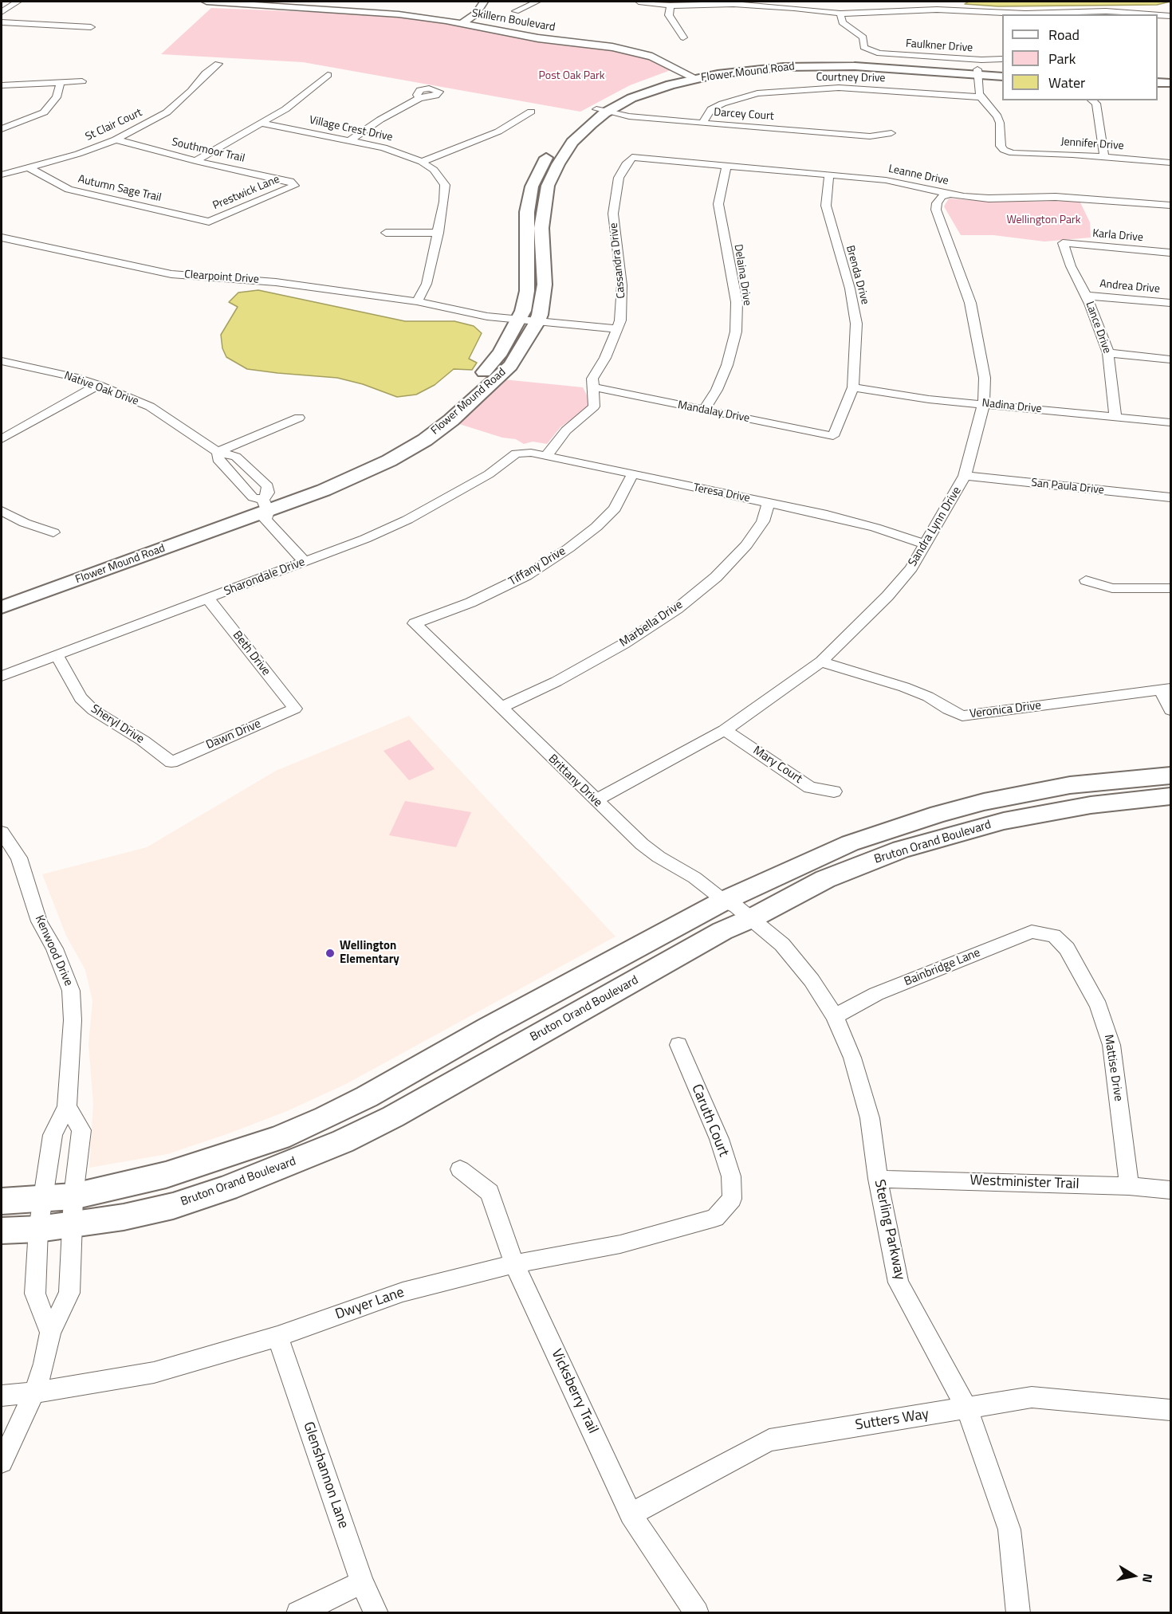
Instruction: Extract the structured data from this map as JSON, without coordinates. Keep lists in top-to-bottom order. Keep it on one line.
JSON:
{"streets":{"main road":["Flower Mound Road","Bruton Orand Boulevard"],"street":["Skillern Boulevard","Faulkner Drive","Courtney Drive","Darcey Court","St Clair Court","Village Crest Drive","Jennifer Drive","Southmoor Trail","Leanne Drive","Autumn Sage Trail","Prestwick Lane","Karla Drive","Cassandra Drive","Delaina Drive","Brenda Drive","Clearpoint Drive","Andrea Drive","Lance Drive","Native Oak Drive","Nadina Drive","Mandalay Drive","San Paula Drive","Teresa Drive","Sandra Lynn Drive","Tiffany Drive","Sharondale Drive","Marbella Drive","Beth Drive","Veronica Drive","Sheryl Drive","Dawn Drive","Mary Court","Brittany Drive","Kenwood Drive","Bainbridge Lane","Mattise Drive","Caruth Court","Westminister Trail","Sterling Parkway","Dwyer Lane","Vicksberry Trail","Sutters Way","Glenshannon Lane"]},"crossings":[["Skillern Boulevard","Flower Mound Road"],["Flower Mound Road","Darcey Court"],["Flower Mound Road","Clearpoint Drive"],["Flower Mound Road","Native Oak Drive"],["Courtney Drive","Darcey Court"],["Courtney Drive","Jennifer Drive"],["St Clair Court","Southmoor Trail"],["St Clair Court","Autumn Sage Trail"],["Village Crest Drive","Clearpoint Drive"],["Southmoor Trail","Prestwick Lane"],["Leanne Drive","Cassandra Drive"],["Leanne Drive","Delaina Drive"],["Leanne Drive","Brenda Drive"],["Leanne Drive","Sandra Lynn Drive"],["Autumn Sage Trail","Prestwick Lane"],["Karla Drive","Lance Drive"],["Cassandra Drive","Clearpoint Drive"],["Cassandra Drive","Mandalay Drive"],["Cassandra Drive","Teresa Drive"],["Delaina Drive","Mandalay Drive"],["Brenda Drive","Nadina Drive"],["Brenda Drive","Mandalay Drive"],["Andrea Drive","Lance Drive"],["Lance Drive","Nadina Drive"],["Native Oak Drive","Sharondale Drive"],["Nadina Drive","Sandra Lynn Drive"],["San Paula Drive","Sandra Lynn Drive"],["Teresa Drive","Sandra Lynn Drive"],["Teresa Drive","Tiffany Drive"],["Teresa Drive","Sharondale Drive"],["Teresa Drive","Marbella Drive"],["Sandra Lynn Drive","Veronica Drive"],["Sandra Lynn Drive","Mary Court"],["Sandra Lynn Drive","Brittany Drive"],["Tiffany Drive","Brittany Drive"],["Sharondale Drive","Beth Drive"],["Sharondale Drive","Sheryl Drive"],["Marbella Drive","Brittany Drive"],["Beth Drive","Dawn Drive"],["Sheryl Drive","Dawn Drive"],["Brittany Drive","Bruton Orand Boulevard"],["Brittany Drive","Sterling Parkway"],["Bruton Orand Boulevard","Kenwood Drive"],["Bruton Orand Boulevard","Sterling Parkway"],["Bainbridge Lane","Mattise Drive"],["Bainbridge Lane","Sterling Parkway"],["Mattise Drive","Westminister Trail"],["Caruth Court","Dwyer Lane"],["Westminister Trail","Sterling Parkway"],["Sterling Parkway","Sutters Way"],["Dwyer Lane","Vicksberry Trail"],["Dwyer Lane","Glenshannon Lane"],["Vicksberry Trail","Sutters Way"]],"parks":["Post Oak Park","Wellington Park"],"places":["Wellington Elementary"],"legend":["Road","Park","Water"],"north":"right"}
